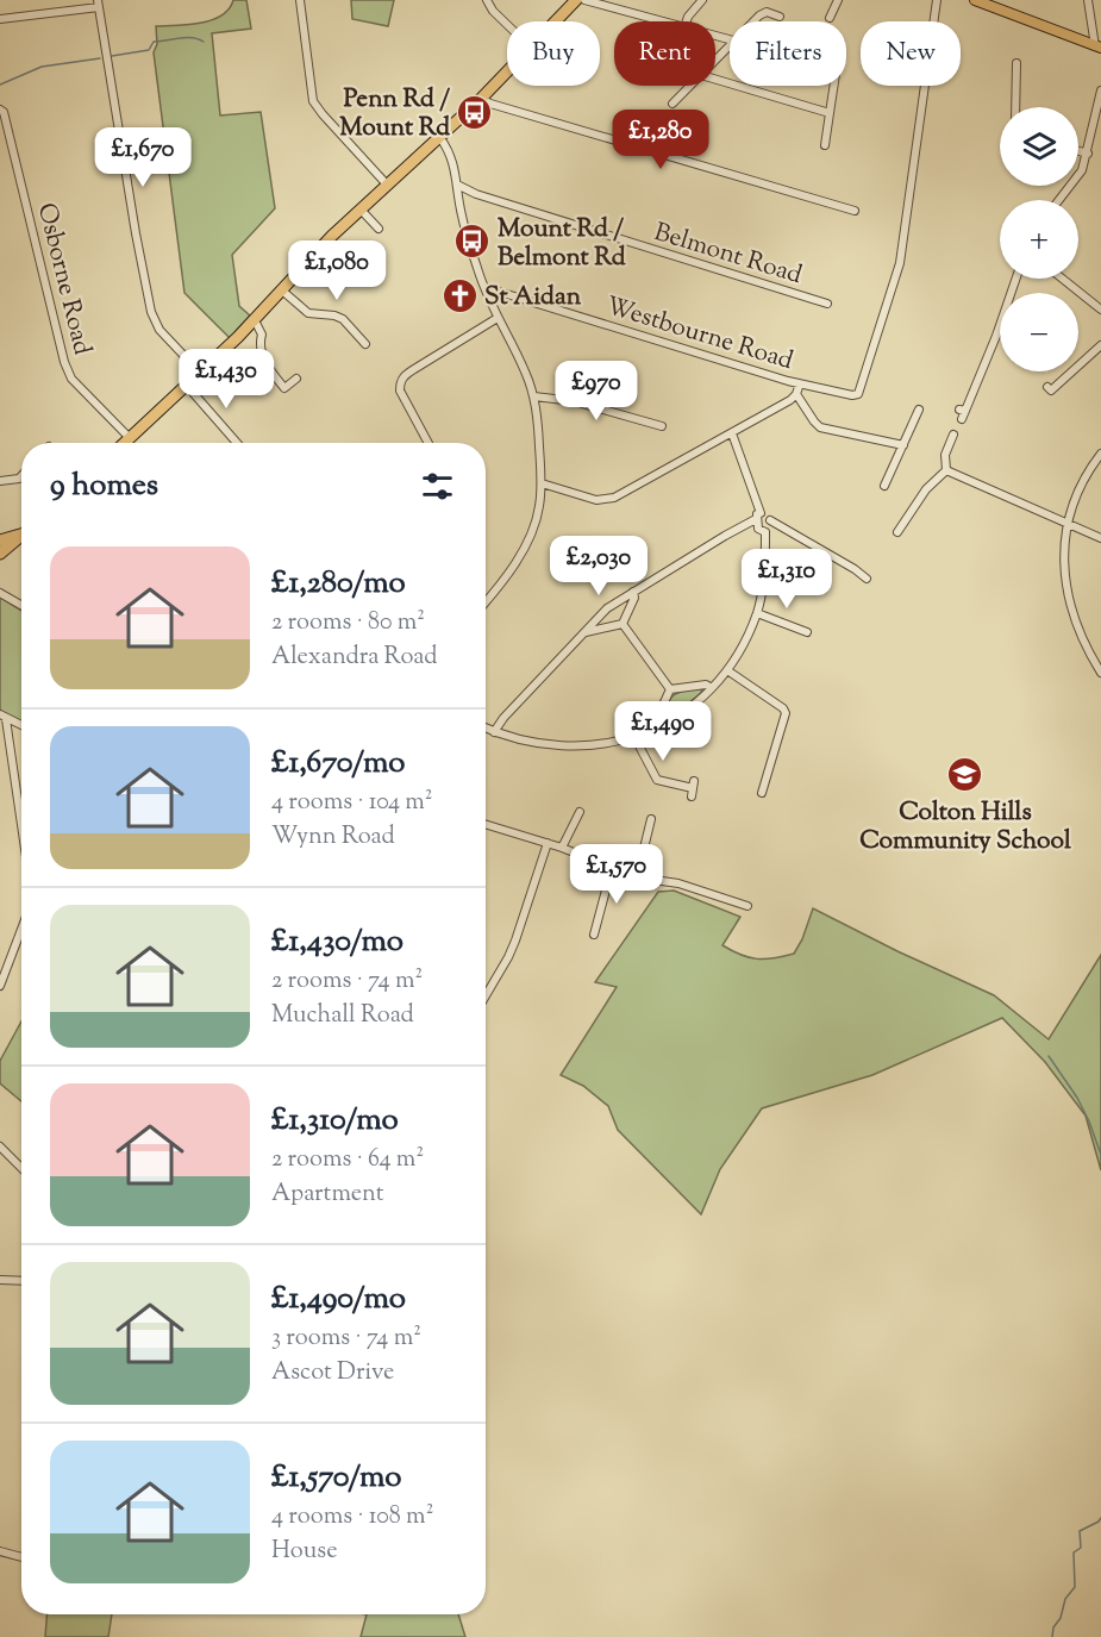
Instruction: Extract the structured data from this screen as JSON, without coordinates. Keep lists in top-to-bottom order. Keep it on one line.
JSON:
{"streets":{"street":["Belmont Road","Osborne Road","Westbourne Road"]},"places":{"bus stop":["Penn Rd / Mount Rd","Mount Rd / Belmont Rd"],"church":["St Aidan"],"school or university":["Colton Hills Community School"]},"page":{"chip":["Buy","Rent","Filters","New"],"map_buttons":["+","−"],"price":["£1,280","£1,670","£1,080","£1,430","£970","£2,030","£1,310","£1,490","£1,570"],"heading":"9 homes","list":[{"name":"£1,280/mo","note":"2 rooms · 80 m² · Alexandra Road"},{"name":"£1,670/mo","note":"4 rooms · 104 m² · Wynn Road"},{"name":"£1,430/mo","note":"2 rooms · 74 m² · Muchall Road"},{"name":"£1,310/mo","note":"2 rooms · 64 m² · Apartment"},{"name":"£1,490/mo","note":"3 rooms · 74 m² · Ascot Drive"},{"name":"£1,570/mo","note":"4 rooms · 108 m² · House"}]}}
